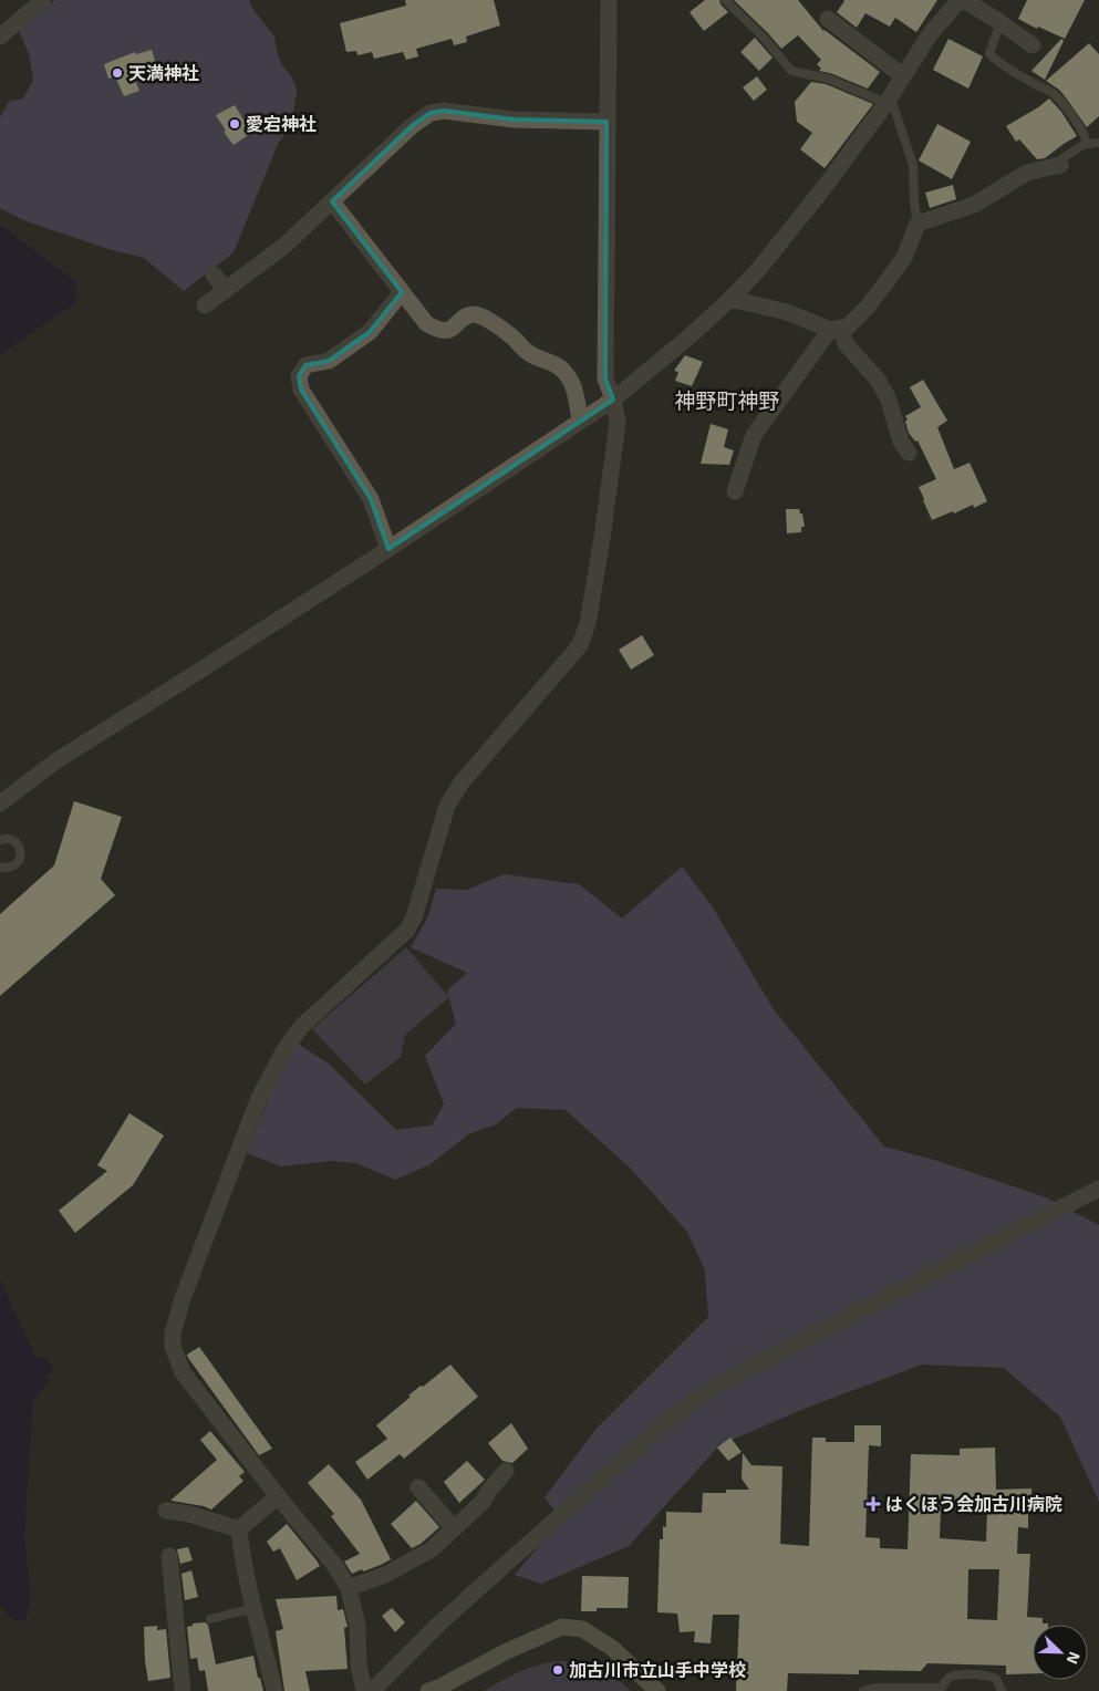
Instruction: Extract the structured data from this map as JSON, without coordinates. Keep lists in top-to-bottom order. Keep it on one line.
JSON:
{"districts":["神野町神野"],"places":{"other":["天満神社","愛宕神社","加古川市立山手中学校"],"health":["はくほう会加古川病院"]},"north":"bottom right"}
